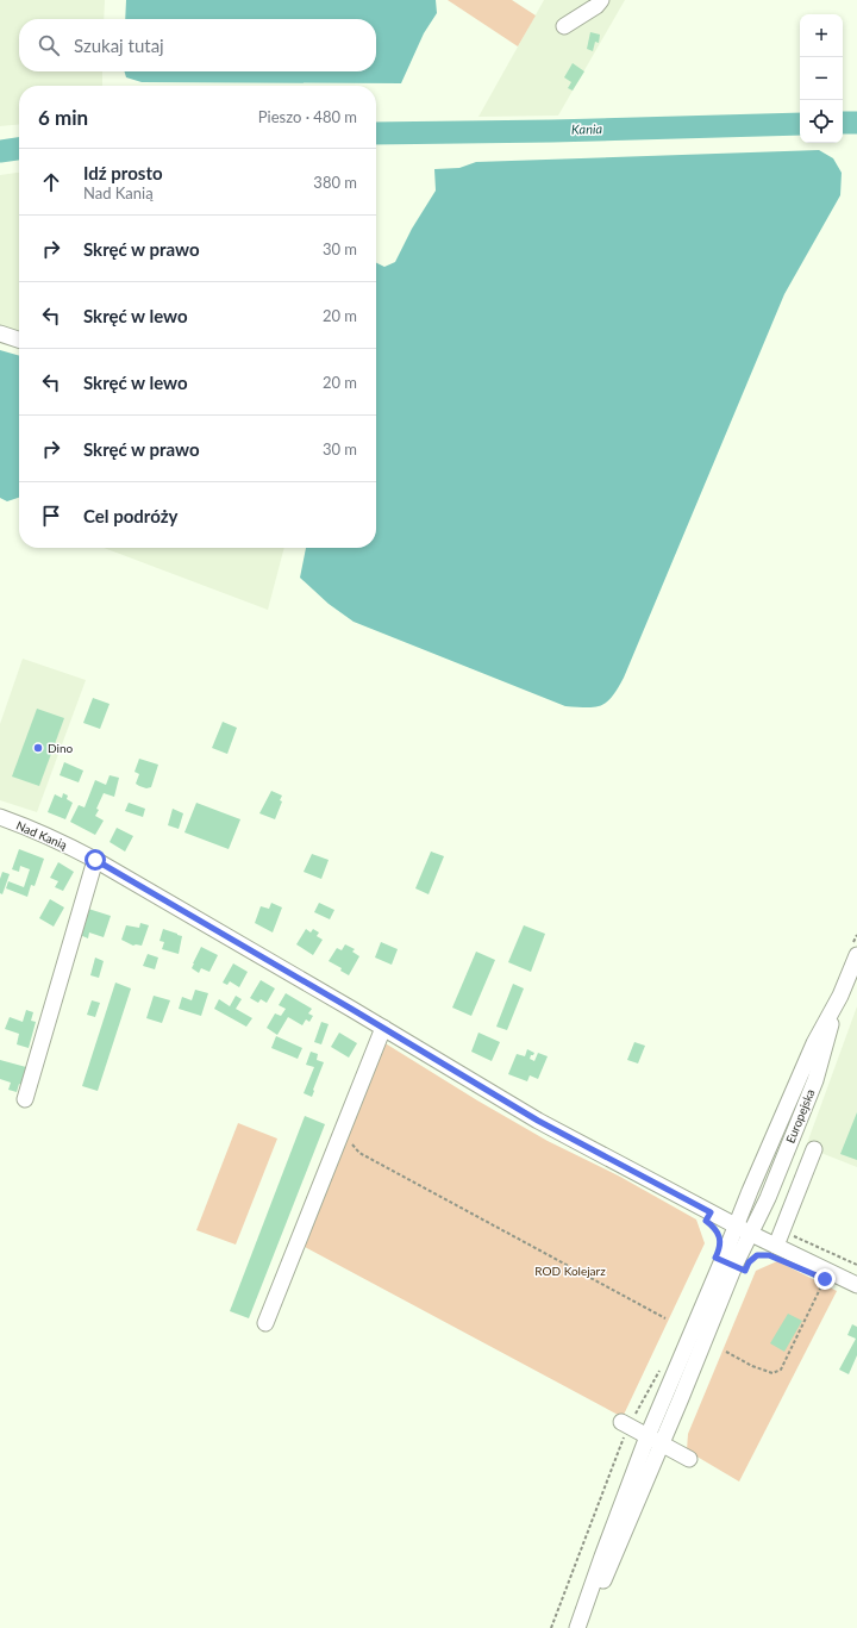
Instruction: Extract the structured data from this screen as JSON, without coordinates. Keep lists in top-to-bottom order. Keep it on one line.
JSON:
{"streets":{"street":["Nad Kanią","Europejska"]},"crossings":[["Nad Kanią","Europejska"]],"water":["Kania"],"parks":["ROD Kolejarz"],"places":["Dino"],"page":{"map_buttons":["+","−"],"search":"Szukaj tutaj","heading":["6 min","Pieszo · 480 m"],"list":[["Idź prosto","Nad Kanią","380 m"],["Skręć w prawo","30 m"],["Skręć w lewo","20 m"],["Skręć w lewo","20 m"],["Skręć w prawo","30 m"],"Cel podróży"]}}
